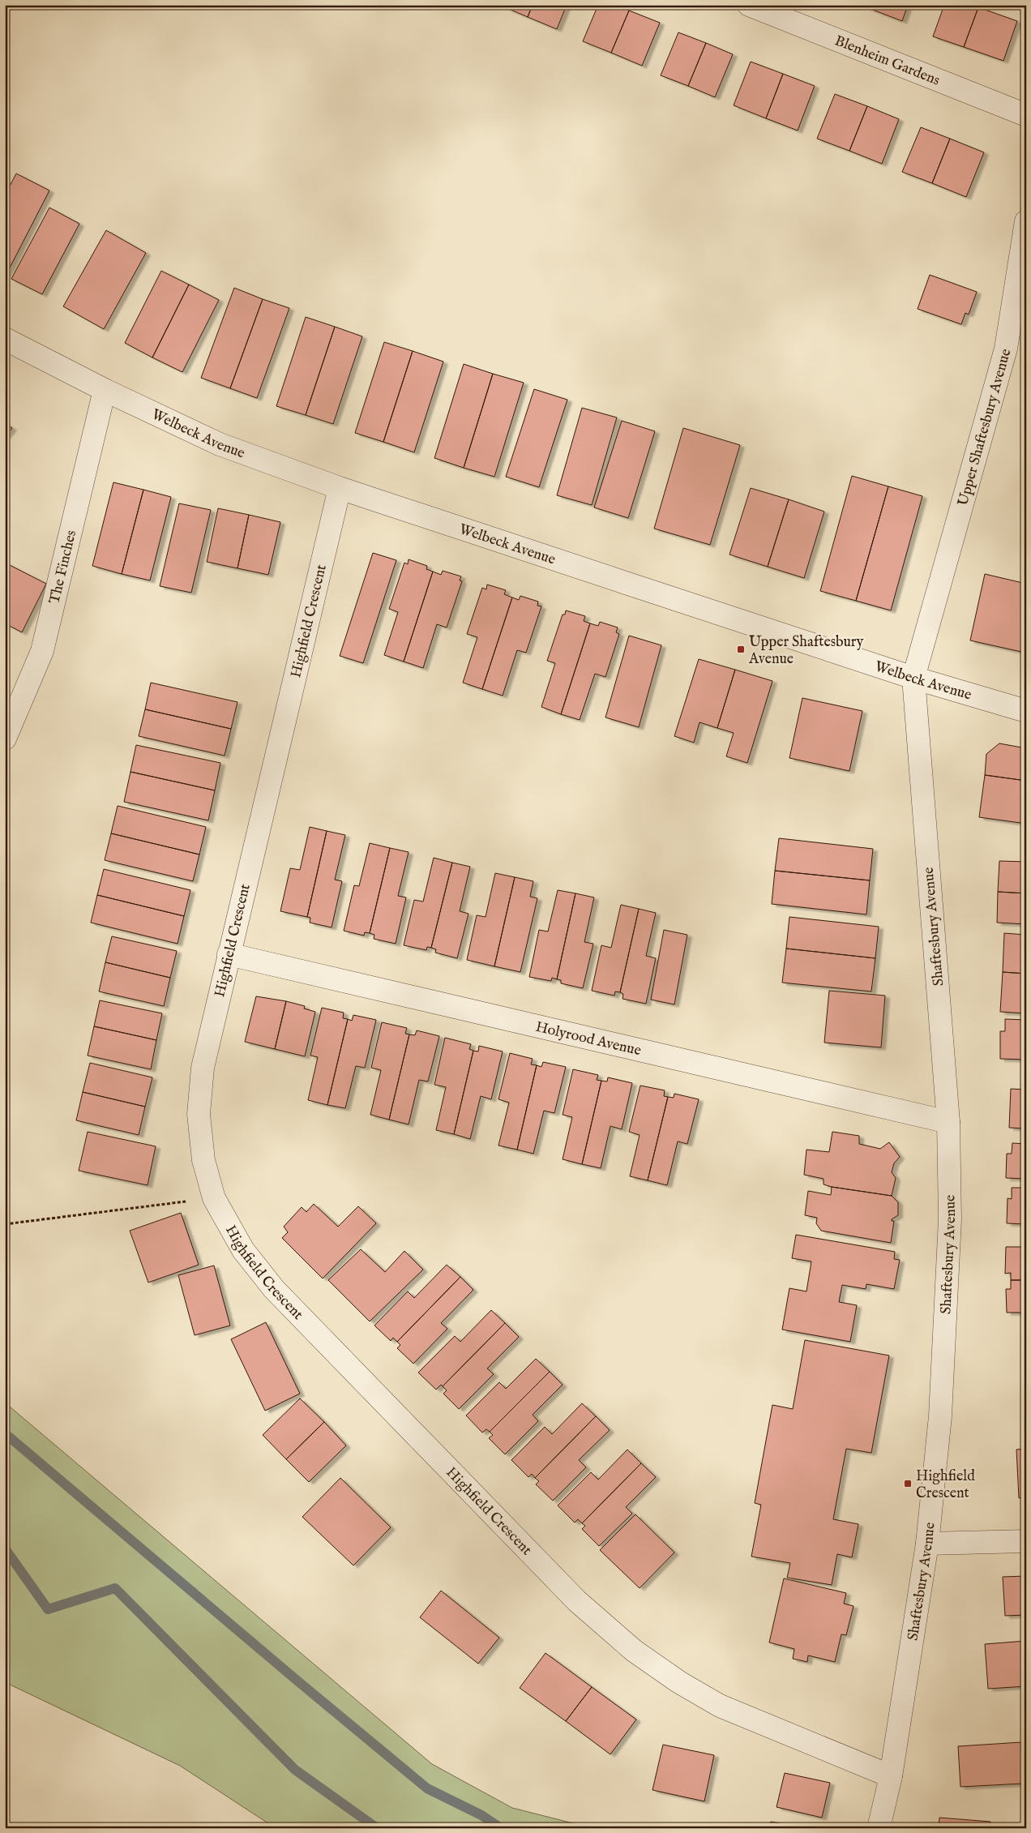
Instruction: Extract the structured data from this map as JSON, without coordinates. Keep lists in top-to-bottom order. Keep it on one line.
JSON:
{"streets":{"street":["Blenheim Gardens","Upper Shaftesbury Avenue","Welbeck Avenue","The Finches","Highfield Crescent","Shaftesbury Avenue","Holyrood Avenue"]},"crossings":[["Upper Shaftesbury Avenue","Welbeck Avenue"],["Upper Shaftesbury Avenue","Shaftesbury Avenue"],["Welbeck Avenue","The Finches"],["Welbeck Avenue","Highfield Crescent"],["Welbeck Avenue","Shaftesbury Avenue"],["Highfield Crescent","Shaftesbury Avenue"],["Highfield Crescent","Holyrood Avenue"],["Shaftesbury Avenue","Holyrood Avenue"]],"places":{"transit":["Upper Shaftesbury Avenue","Highfield Crescent"]}}
